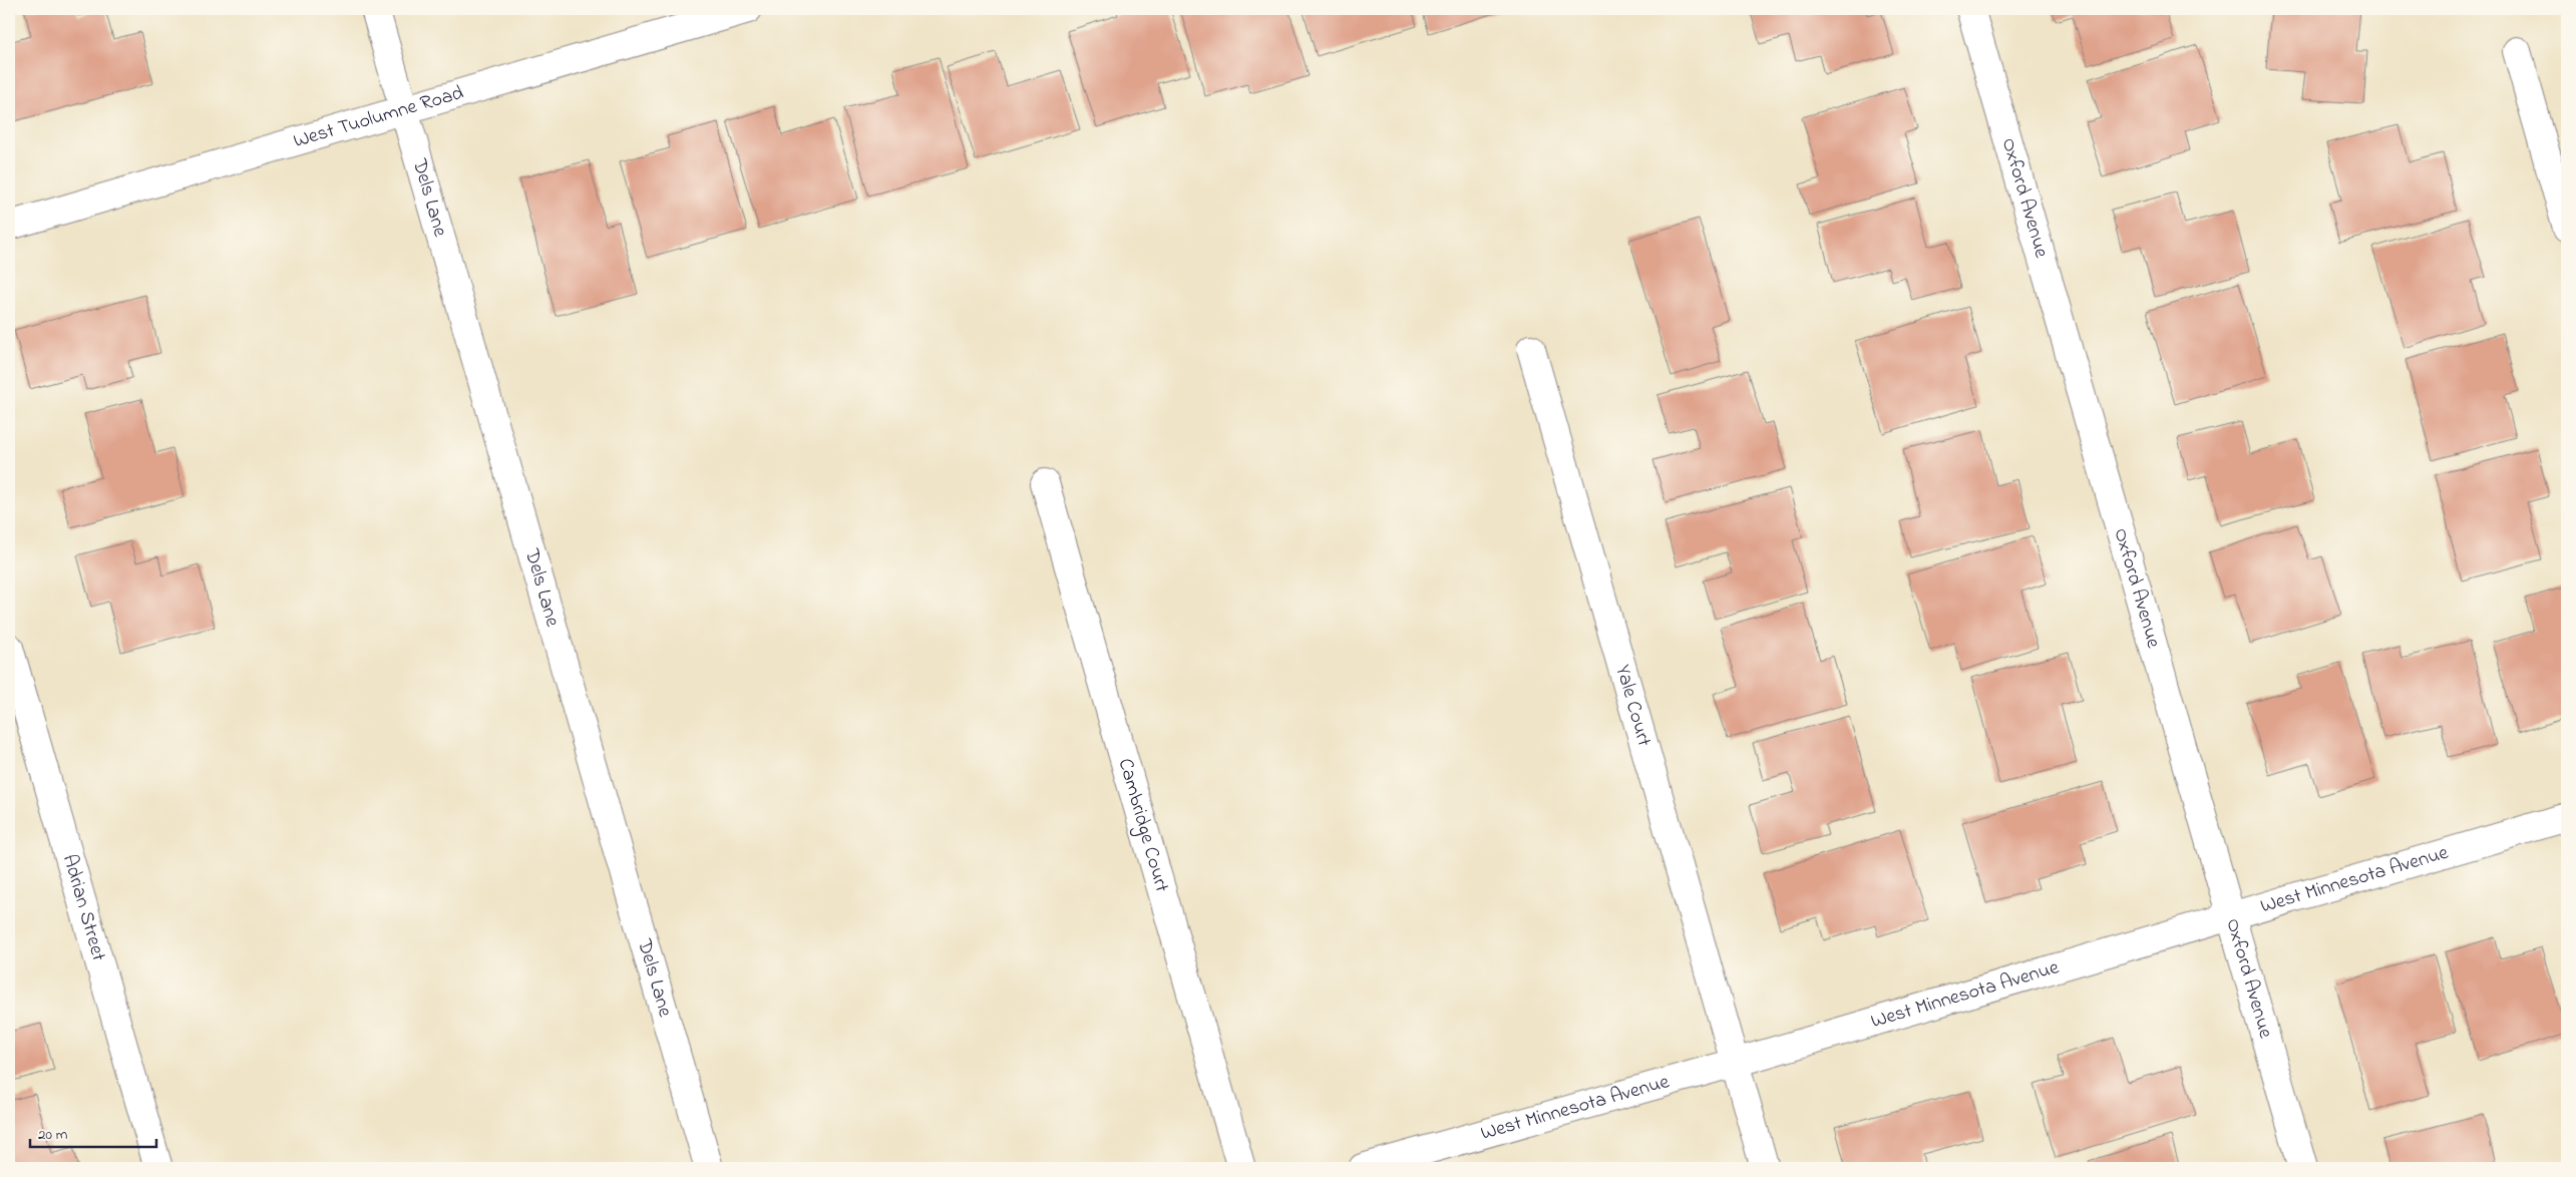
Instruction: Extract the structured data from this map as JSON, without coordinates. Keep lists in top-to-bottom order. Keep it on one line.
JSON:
{"streets":{"street":["West Tuolumne Road","Dels Lane","Oxford Avenue","Yale Court","Cambridge Court","West Minnesota Avenue","Adrian Street"]},"crossings":[["West Tuolumne Road","Dels Lane"],["Oxford Avenue","West Minnesota Avenue"],["Yale Court","West Minnesota Avenue"]],"scale_bar":"20 m"}
